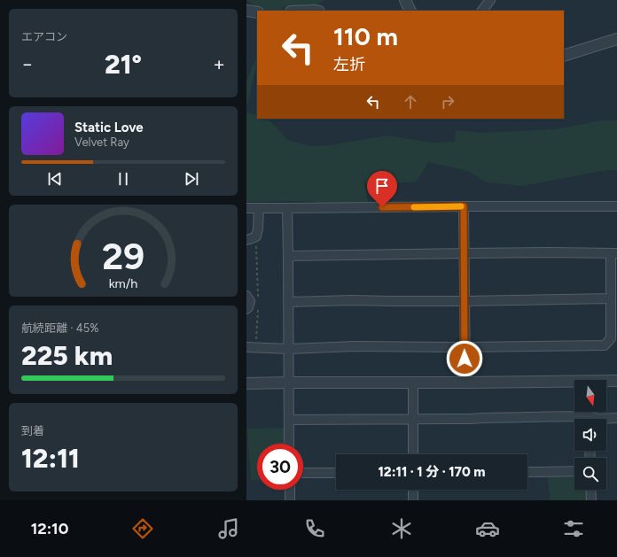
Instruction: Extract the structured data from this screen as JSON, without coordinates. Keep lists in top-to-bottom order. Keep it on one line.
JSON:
{"north":"bottom","page":{"tile":["エアコン",["航続距離 · 45%","225 km"],["到着","12:11"]],"turn":["110 m","左折"],"heat":["−","21°","+"],"song":["Static Love","Velvet Ray"],"limit":"30","trip":"12:11 · 1 分 · 170 m","tabs":"12:10","gauge":["29","km/h"]}}
